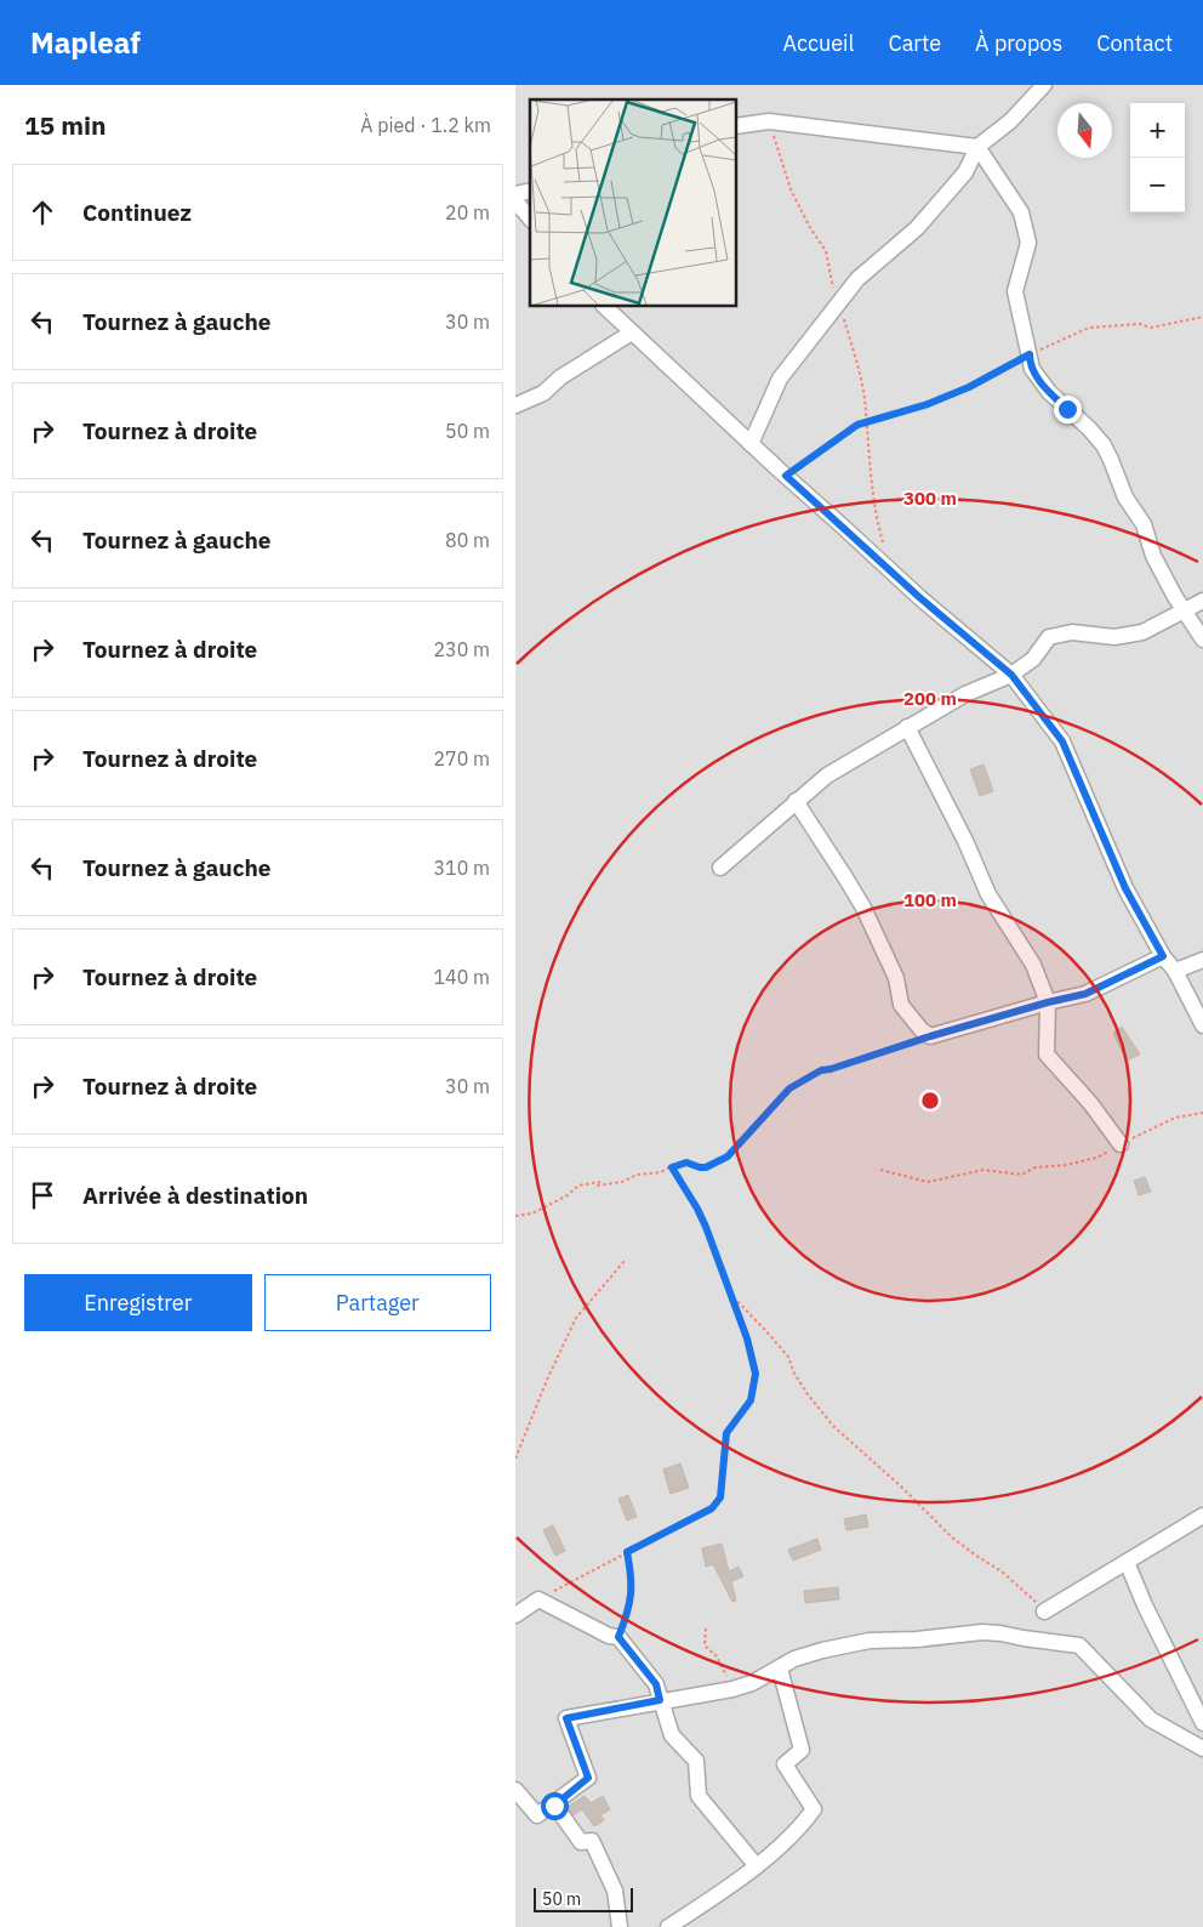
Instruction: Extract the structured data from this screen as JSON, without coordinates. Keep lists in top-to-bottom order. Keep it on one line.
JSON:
{"scale_bar":"50 m","north":"bottom","page":{"header":"Mapleaf","nav":["Accueil","Carte","À propos","Contact"],"heading":["15 min","À pied · 1.2 km"],"map_buttons":["+","−"],"list":[["Continuez","20 m"],["Tournez à gauche","30 m"],["Tournez à droite","50 m"],["Tournez à gauche","80 m"],["Tournez à droite","230 m"],["Tournez à droite","270 m"],["Tournez à gauche","310 m"],["Tournez à droite","140 m"],["Tournez à droite","30 m"],"Arrivée à destination"],"buttons":["Enregistrer","Partager"],"scale":"50 m"},"rings":["300 m","200 m","100 m"]}
